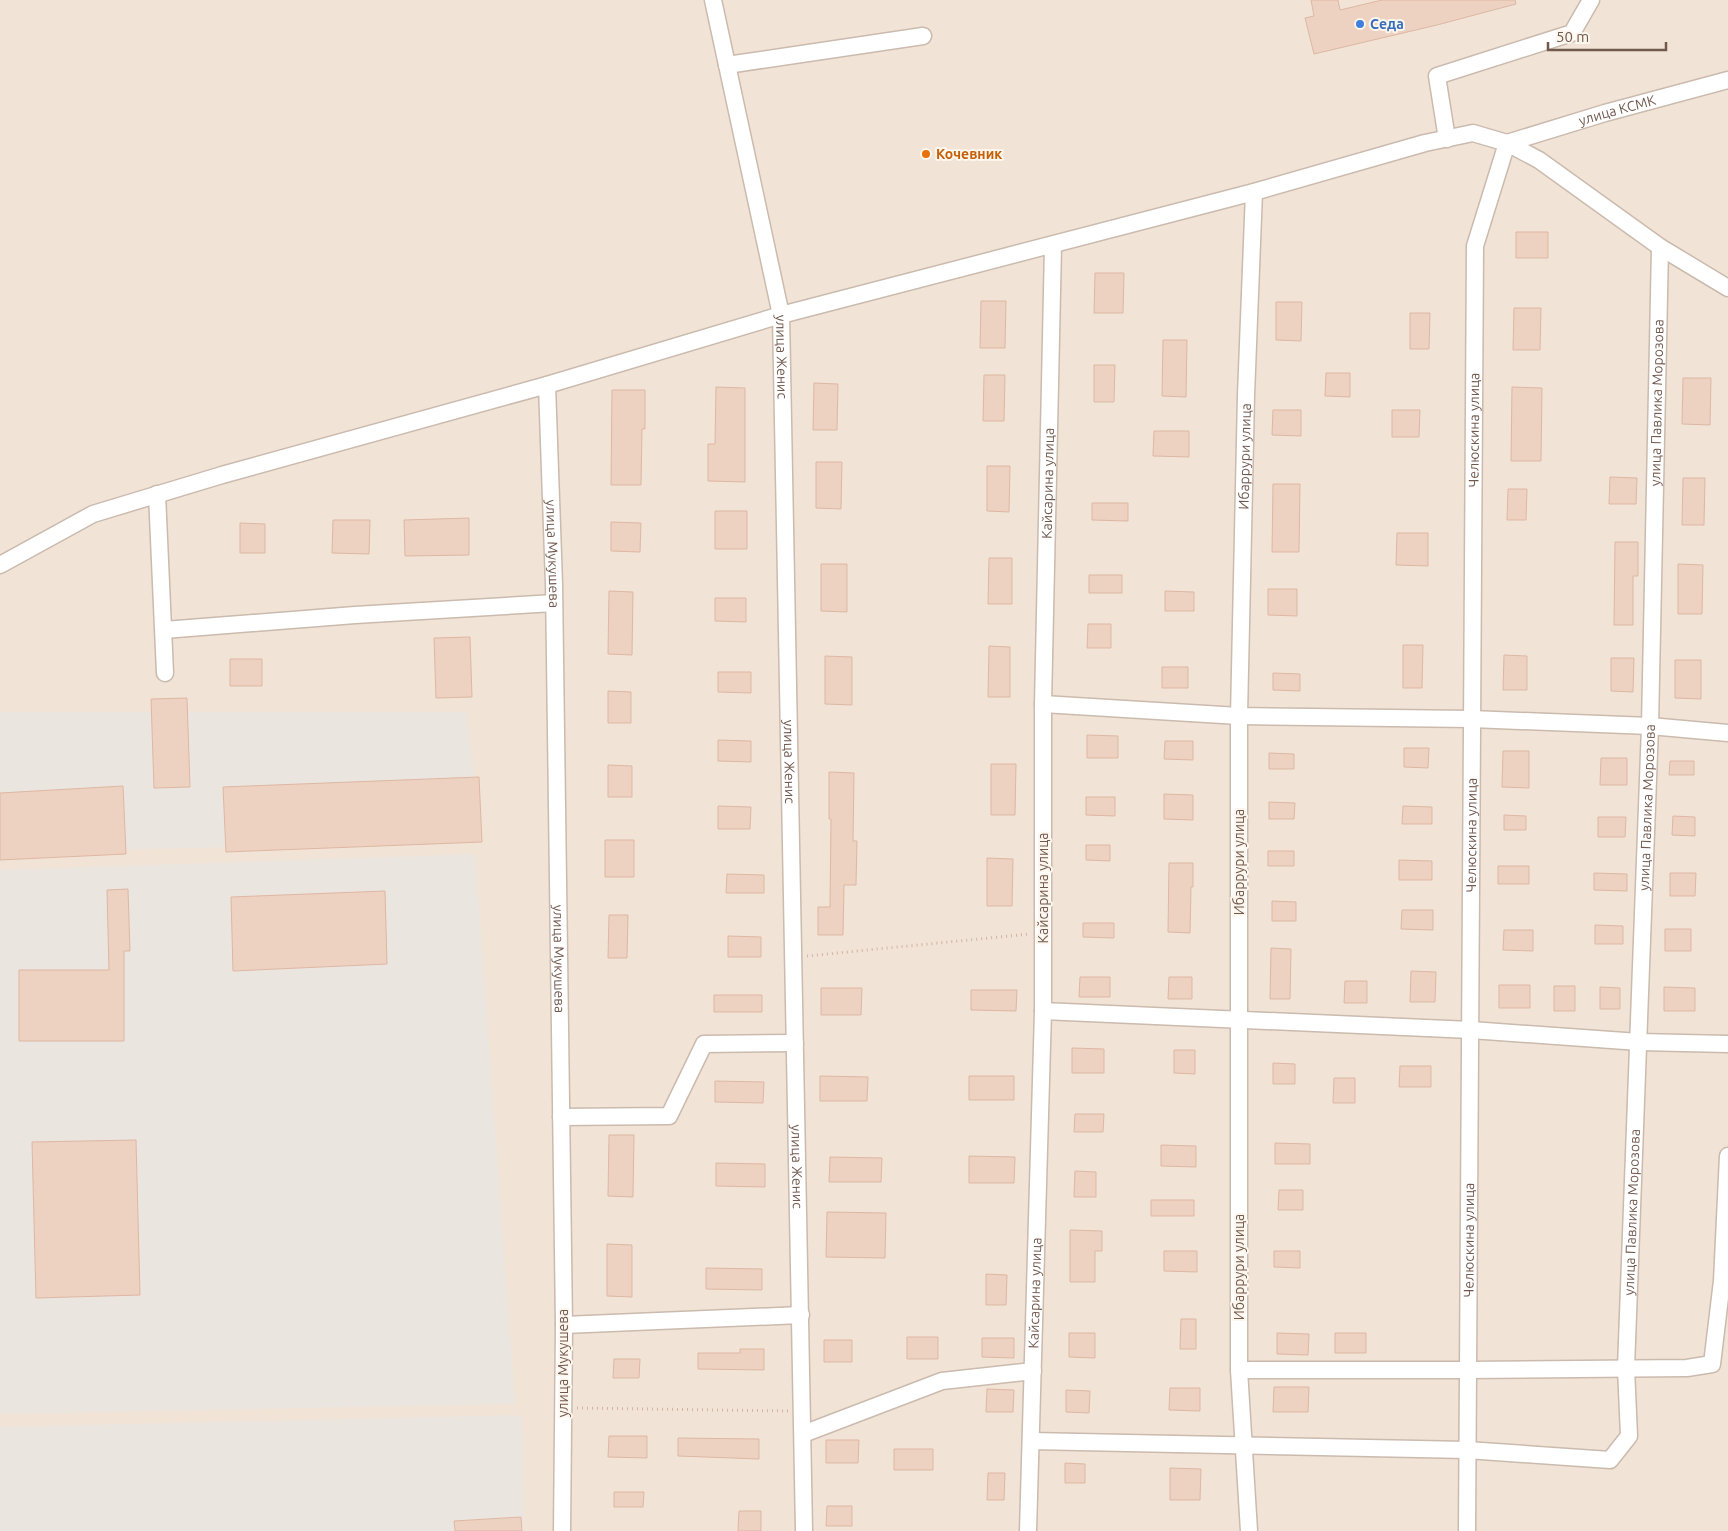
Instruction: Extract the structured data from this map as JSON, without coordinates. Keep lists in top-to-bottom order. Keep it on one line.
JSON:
{"streets":{"street":["улица КСМК","улица Женис","улица Павлика Морозова","Челюскина улица","Ибаррури улица","Кайсарина улица","улица Мукушева"]},"crossings":[["улица КСМК","Челюскина улица"],["улица Павлика Морозова","Челюскина улица"]],"places":["Седа","Кочевник"],"scale_bar":"50 m"}
